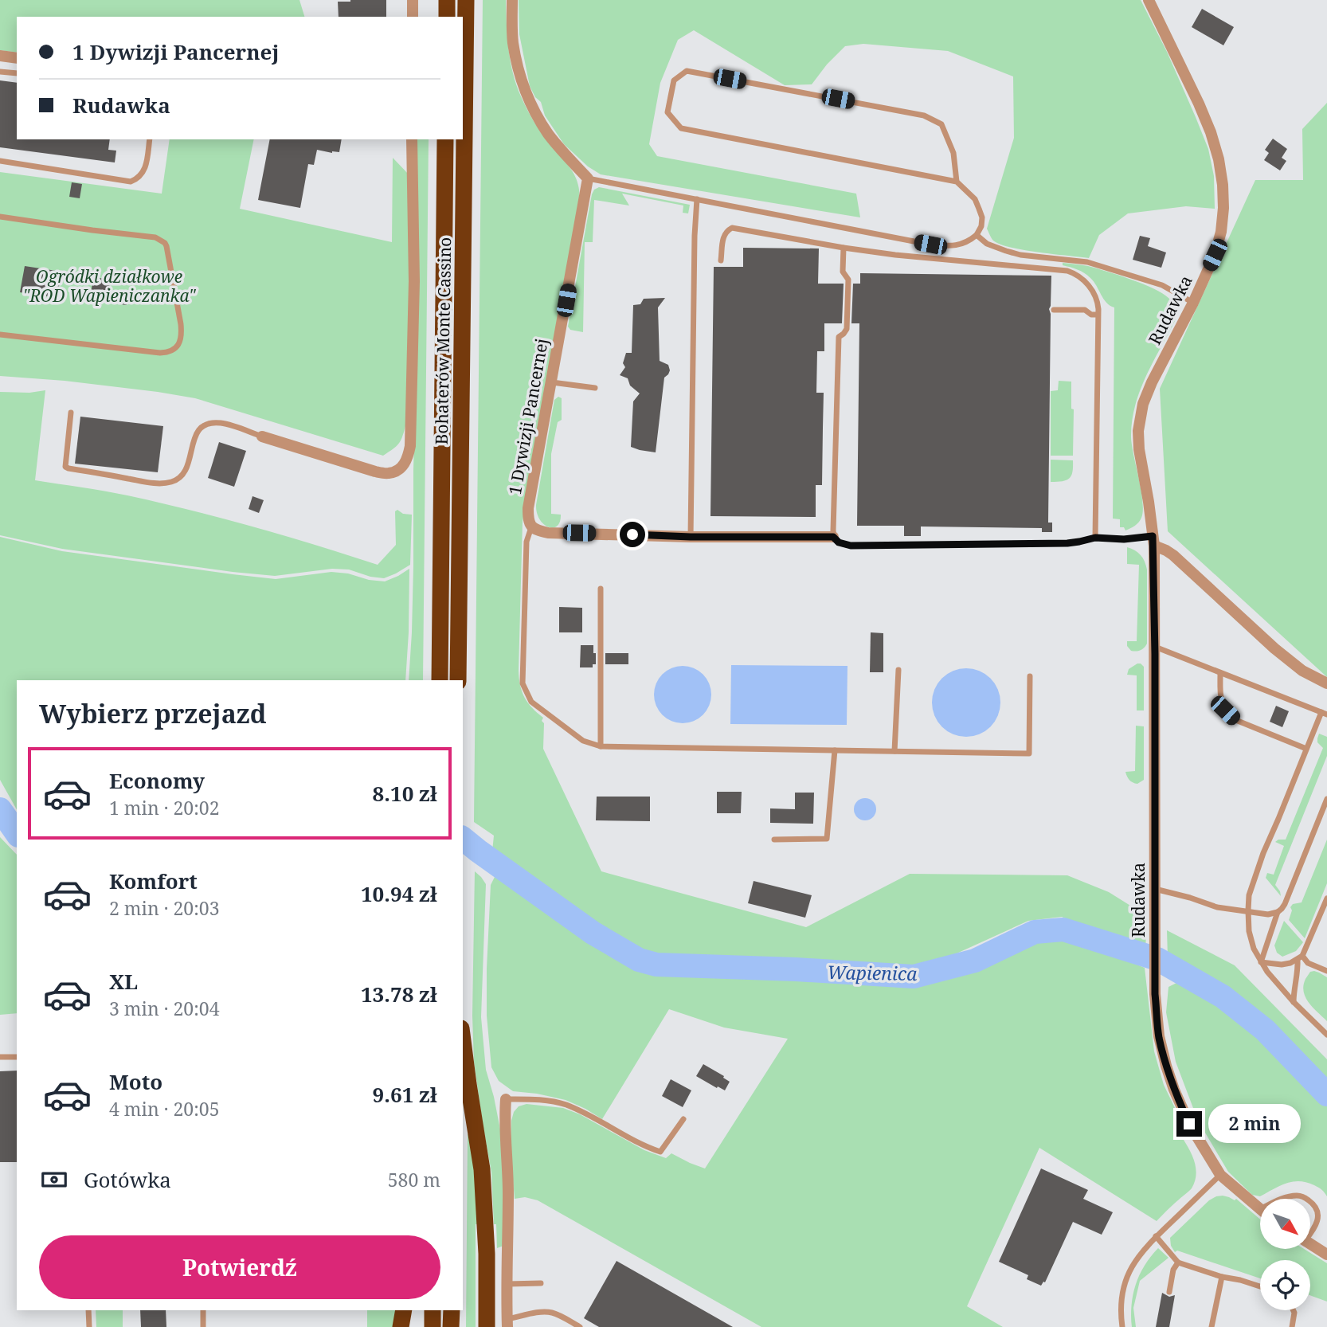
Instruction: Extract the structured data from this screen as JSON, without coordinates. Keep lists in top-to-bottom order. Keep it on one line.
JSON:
{"streets":{"highway":["Bohaterów Monte Cassino"],"street":["Rudawka","1 Dywizji Pancernej"]},"water":["Wapienica"],"parks":["Ogródki działkowe \"ROD Wapieniczanka\""],"north":"bottom right","page":{"banner":["1 Dywizji Pancernej","Rudawka"],"heading":"Wybierz przejazd","list":[{"name":"Economy","note":"1 min · 20:02","value":"8.10 zł"},{"name":"Komfort","note":"2 min · 20:03","value":"10.94 zł"},{"name":"XL","note":"3 min · 20:04","value":"13.78 zł"},{"name":"Moto","note":"4 min · 20:05","value":"9.61 zł"}],"bubble":"2 min","pay":["Gotówka","580 m"],"buttons":"Potwierdź"}}
